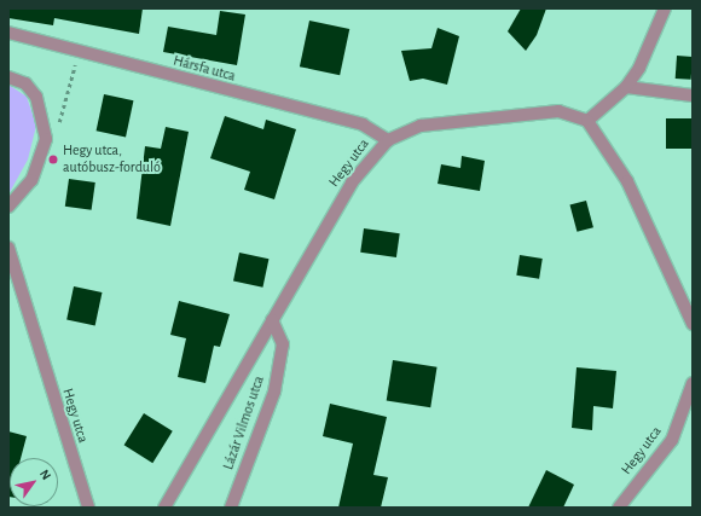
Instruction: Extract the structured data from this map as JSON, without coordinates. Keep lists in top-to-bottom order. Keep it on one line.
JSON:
{"streets":{"street":["Hársfa utca","Hegy utca","Lázár Vilmos utca"]},"crossings":[["Hársfa utca","Hegy utca"],["Hegy utca","Lázár Vilmos utca"]],"places":["Hegy utca, autóbusz-forduló"],"north":"top right"}
